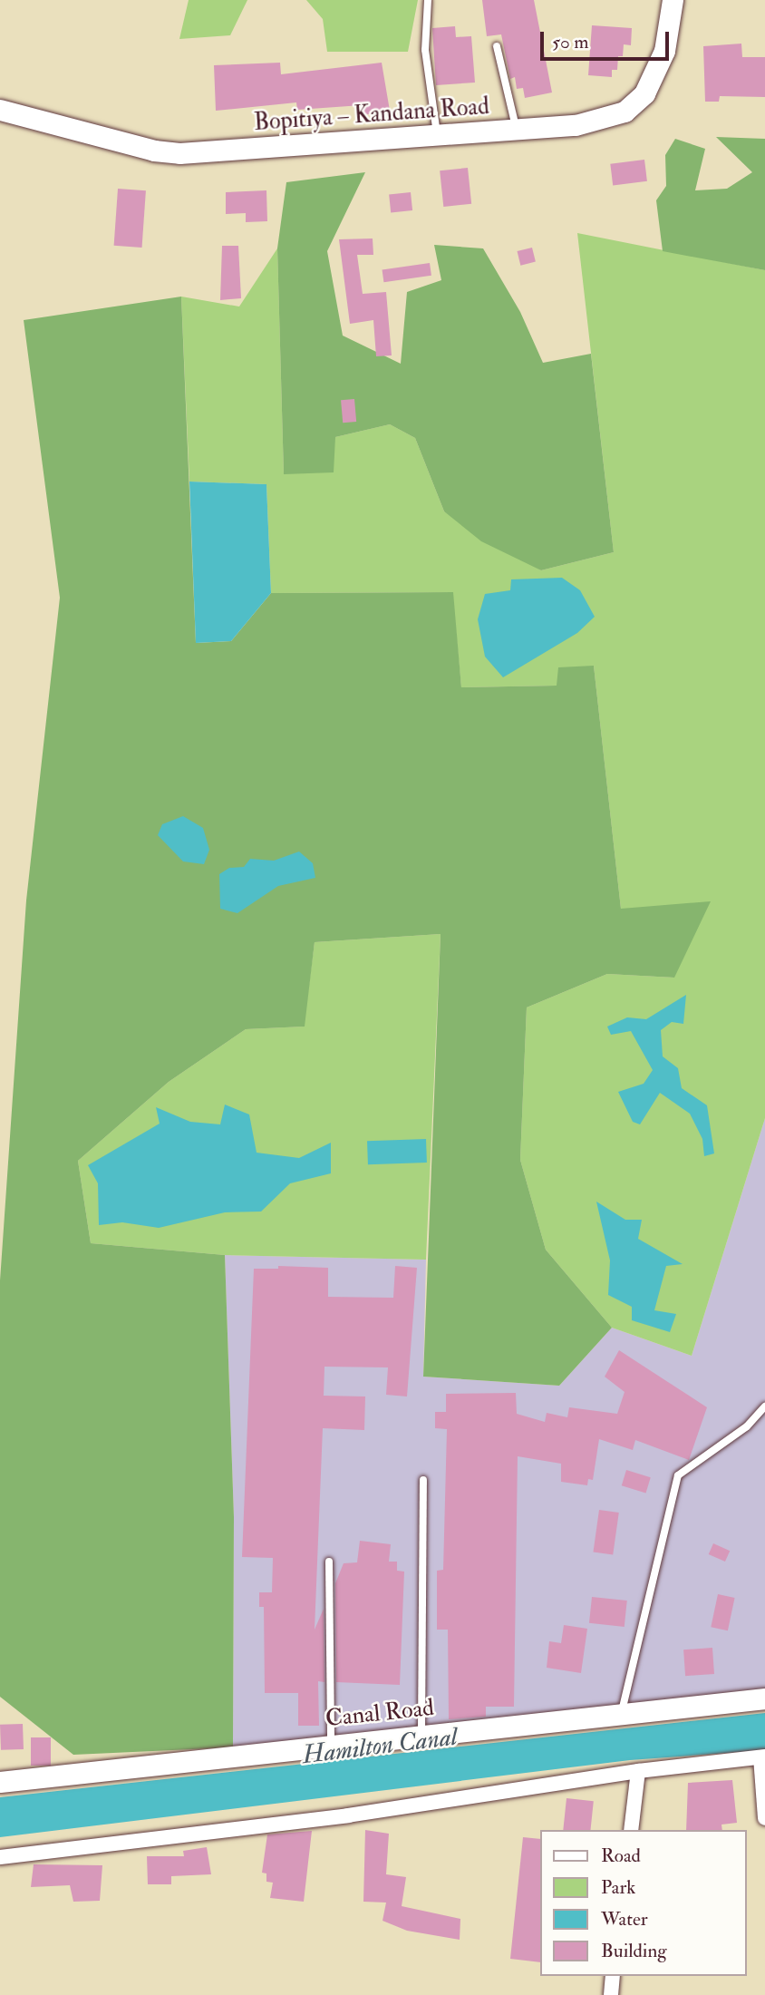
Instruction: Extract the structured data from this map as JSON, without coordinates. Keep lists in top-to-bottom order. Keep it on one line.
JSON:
{"streets":{"main road":["Bopitiya – Kandana Road","Canal Road"]},"water":["Hamilton Canal"],"legend":["Road","Park","Water","Building"],"scale_bar":"50 m"}
